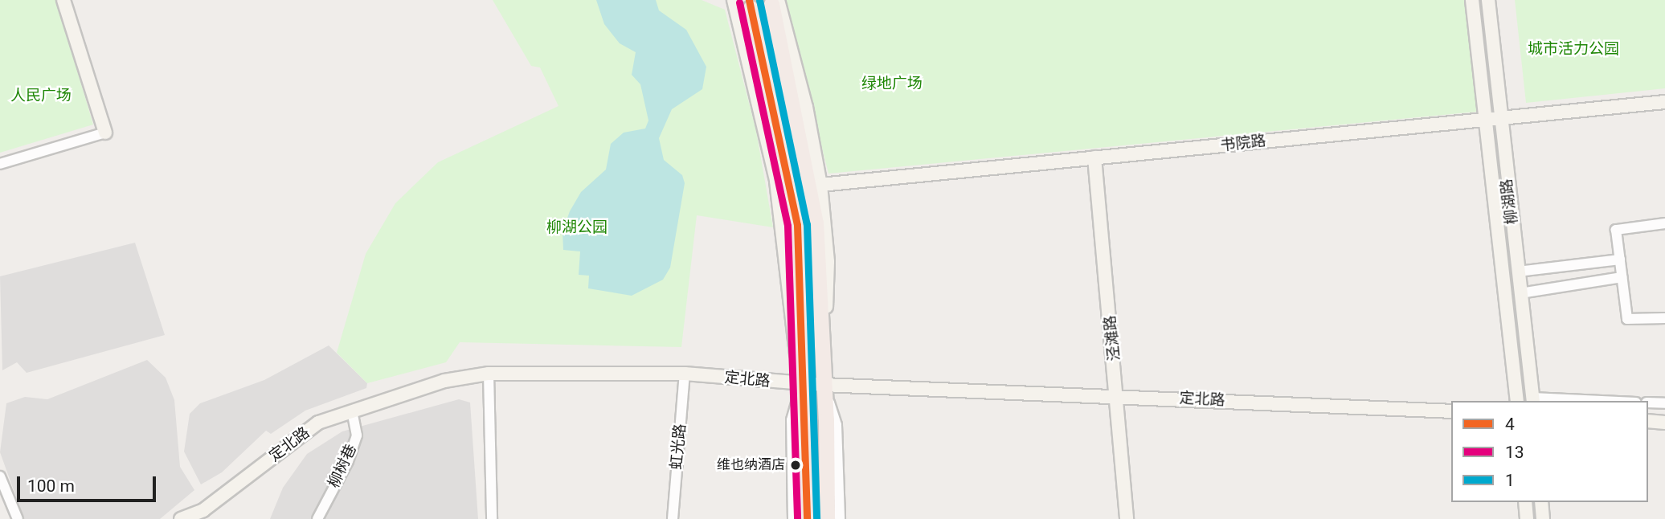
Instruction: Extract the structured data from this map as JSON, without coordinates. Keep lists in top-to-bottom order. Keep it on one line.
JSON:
{"streets":{"street":["书院路","柳湖路","泾滩路","定北路","虹光路","柳树巷"]},"crossings":[["书院路","柳湖路"],["书院路","泾滩路"],["泾滩路","定北路"],["定北路","虹光路"],["定北路","柳树巷"]],"parks":["城市活力公园","绿地广场","人民广场","柳湖公园"],"places":["维也纳酒店"],"lines":["transit line 4","transit line 1","transit line 13"],"legend":["4","13","1"],"scale_bar":"100 m"}
